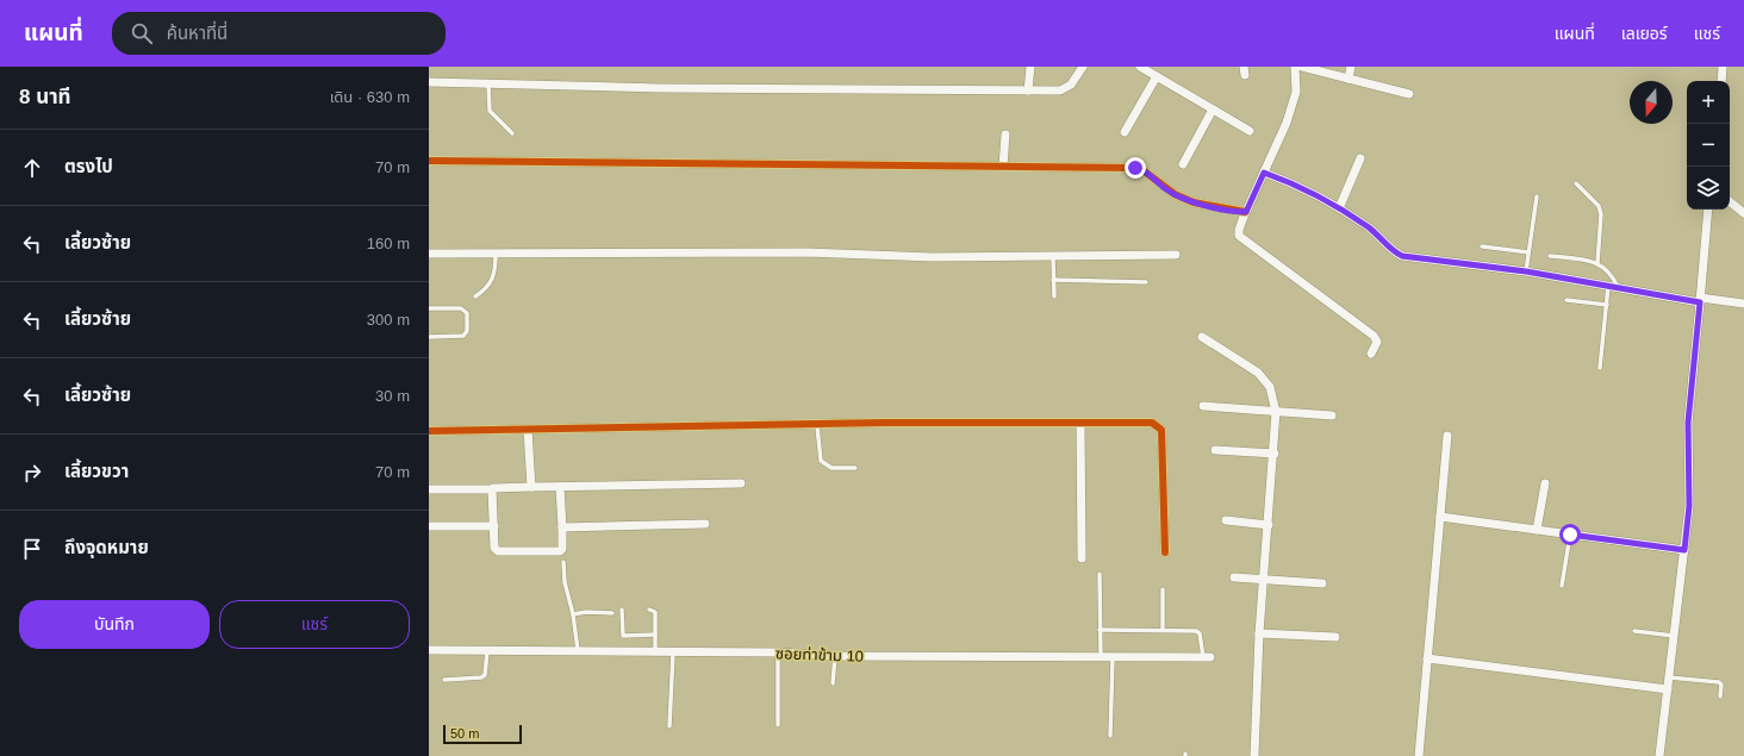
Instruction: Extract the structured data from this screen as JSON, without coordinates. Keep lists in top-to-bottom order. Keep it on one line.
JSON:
{"streets":{"street":["ซอยท่าข้าม 10"]},"scale_bar":"50 m","north":"bottom","page":{"header":"แผนที่","search":"ค้นหาที่นี่","nav":["แผนที่","เลเยอร์","แชร์"],"heading":["8 นาที","เดิน · 630 m"],"map_buttons":["+","−"],"list":[["ตรงไป","70 m"],["เลี้ยวซ้าย","160 m"],["เลี้ยวซ้าย","300 m"],["เลี้ยวซ้าย","30 m"],["เลี้ยวขวา","70 m"],"ถึงจุดหมาย"],"buttons":["บันทึก","แชร์"],"scale":"50 m"}}
